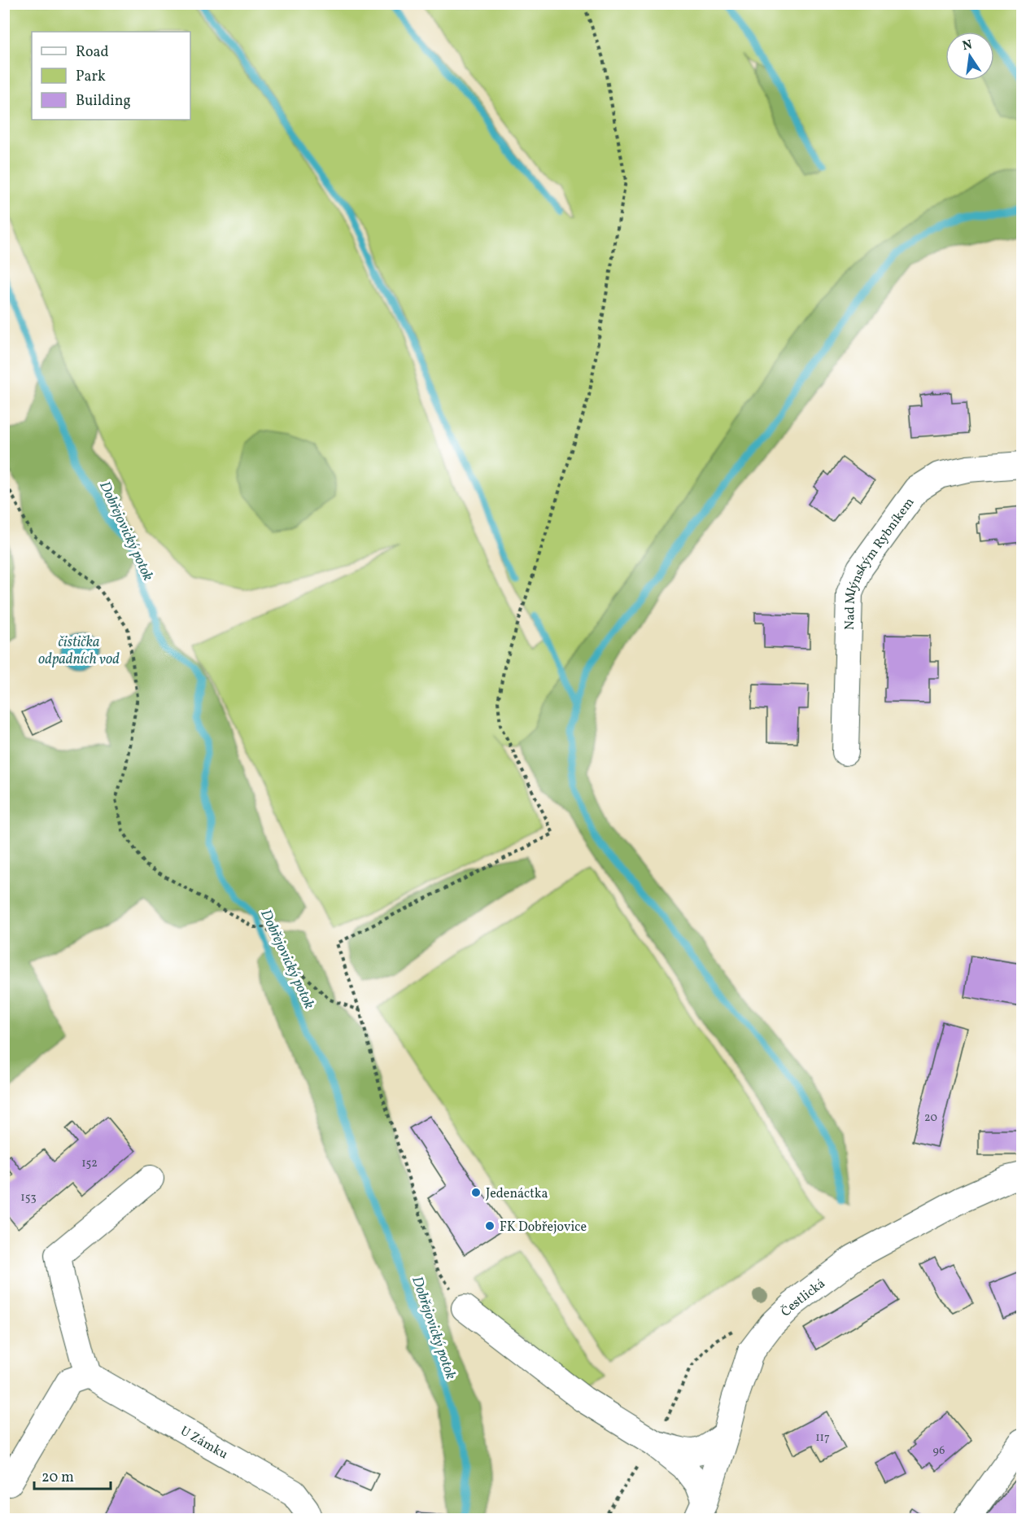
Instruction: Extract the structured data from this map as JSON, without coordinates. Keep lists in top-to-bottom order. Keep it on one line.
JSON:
{"streets":{"street":["Nad Mlýnským Rybníkem","Čestlická","U Zámku"]},"water":["Dobřejovický potok","čistička odpadních vod"],"places":["Jedenáctka","FK Dobřejovice"],"house_numbers":["20","152","153","117","96"],"legend":["Road","Park","Building"],"scale_bar":"20 m","north":"top"}
